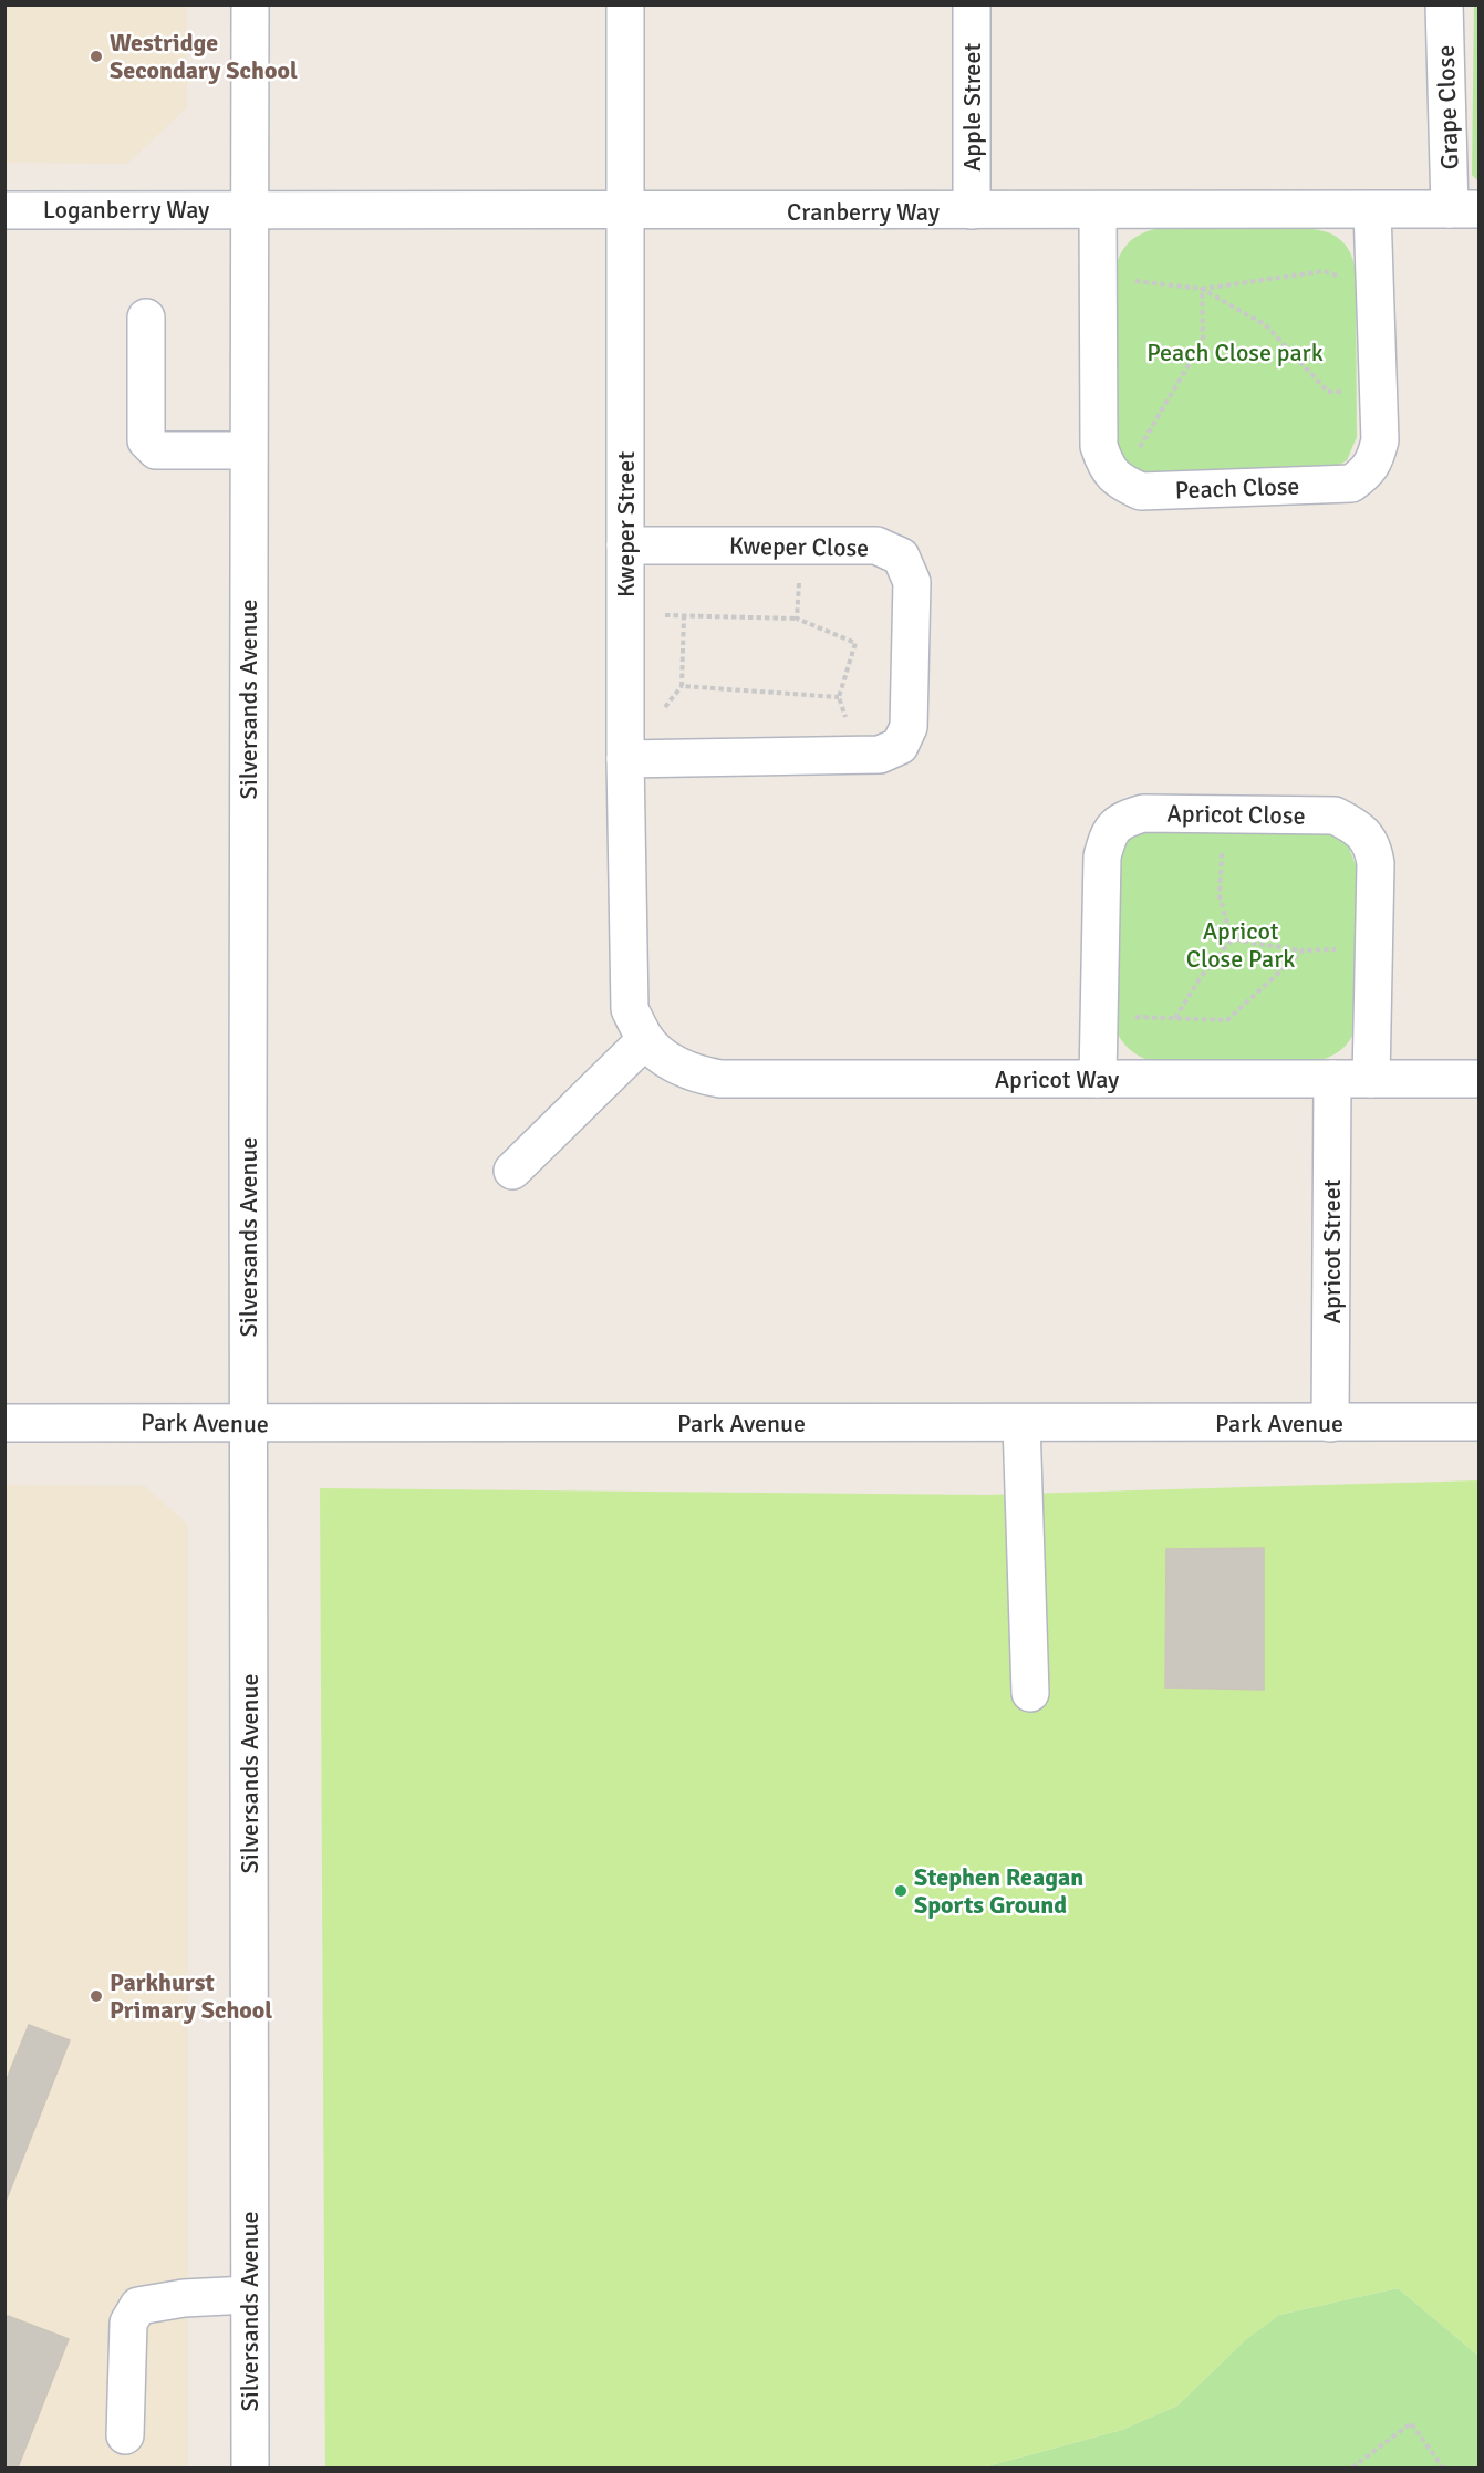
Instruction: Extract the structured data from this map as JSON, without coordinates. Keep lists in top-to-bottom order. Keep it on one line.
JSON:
{"streets":{"street":["Apple Street","Grape Close","Loganberry Way","Cranberry Way","Peach Close","Kweper Street","Kweper Close","Silversands Avenue","Apricot Close","Apricot Way","Apricot Street","Park Avenue"]},"crossings":[["Apple Street","Cranberry Way"],["Grape Close","Cranberry Way"],["Loganberry Way","Cranberry Way"],["Loganberry Way","Silversands Avenue"],["Cranberry Way","Peach Close"],["Cranberry Way","Kweper Street"],["Cranberry Way","Silversands Avenue"],["Kweper Street","Kweper Close"],["Kweper Street","Apricot Way"],["Silversands Avenue","Park Avenue"],["Apricot Close","Apricot Way"],["Apricot Way","Apricot Street"],["Apricot Street","Park Avenue"]],"parks":["Peach Close park","Apricot Close Park"],"places":["Westridge Secondary School","Stephen Reagan Sports Ground","Parkhurst Primary School"]}
